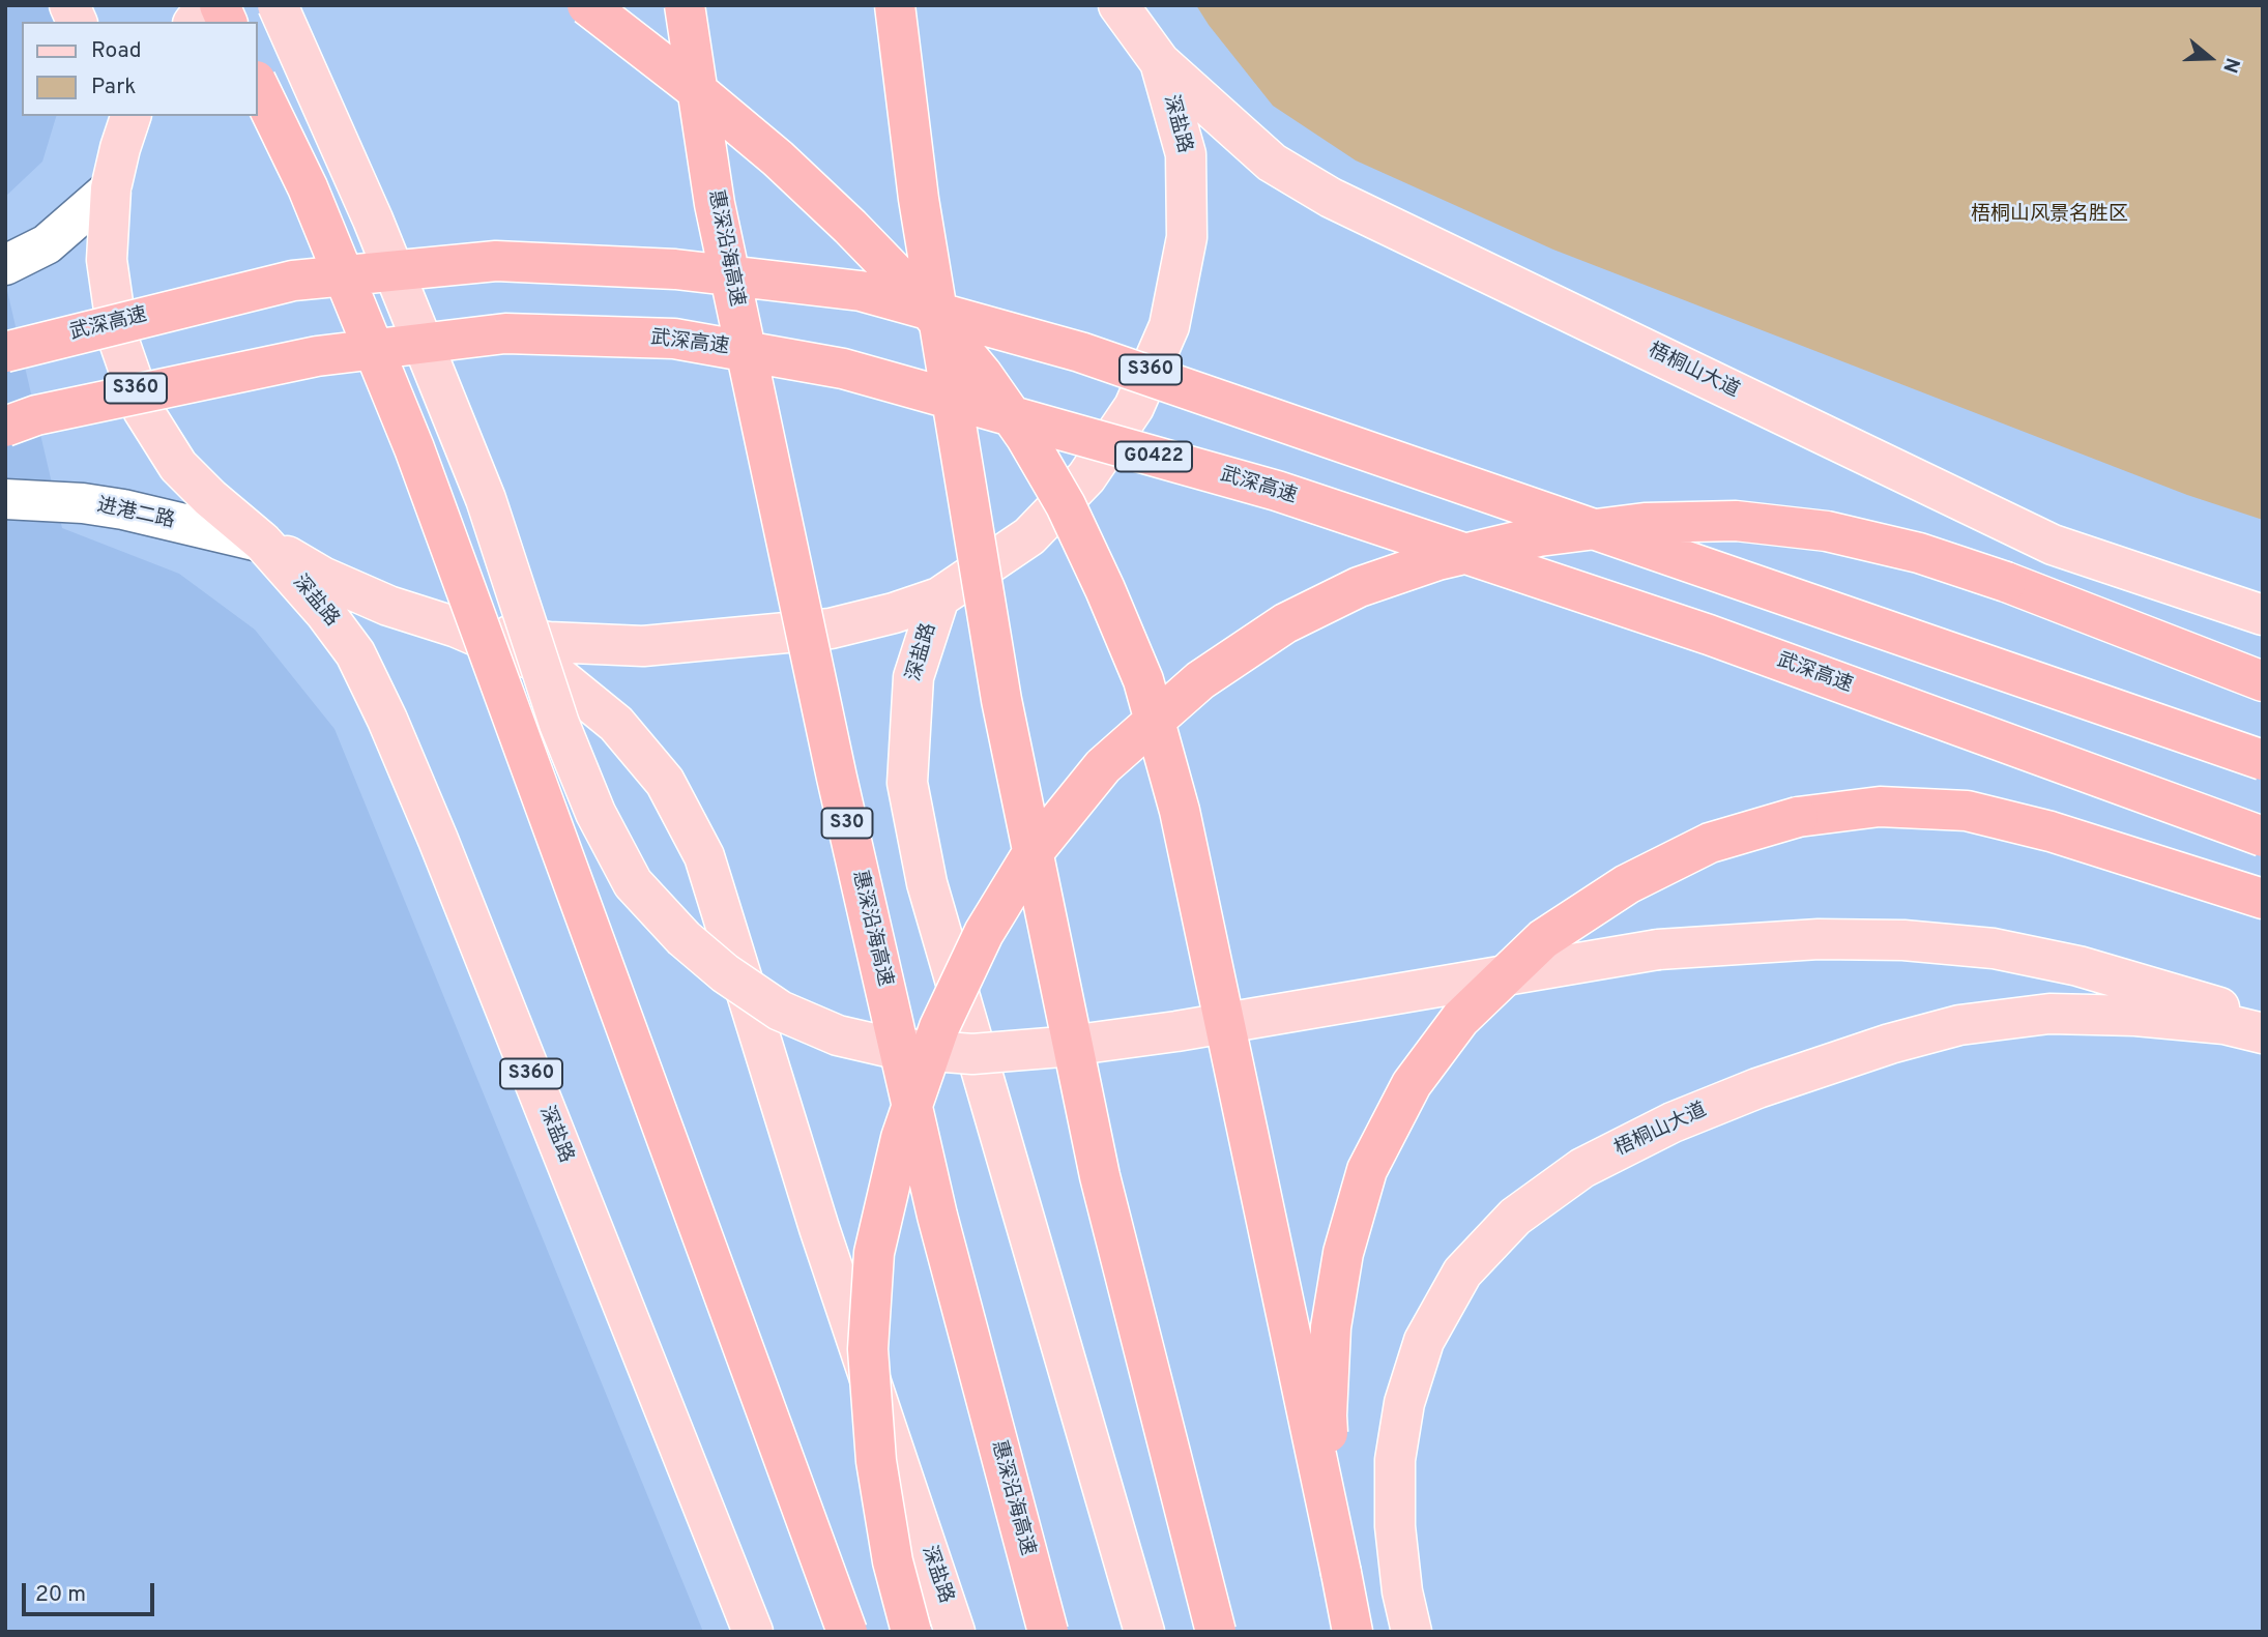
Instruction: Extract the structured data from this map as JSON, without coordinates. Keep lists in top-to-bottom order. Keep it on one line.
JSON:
{"streets":{"highway":["惠深沿海高速","武深高速","G0422","S30"],"main road":["深盐路","S360","梧桐山大道"],"lane":["进港二路"]},"crossings":[["深盐路","梧桐山大道"],["深盐路","进港二路"]],"parks":["梧桐山风景名胜区"],"legend":["Road","Park"],"scale_bar":"20 m","north":"right"}
